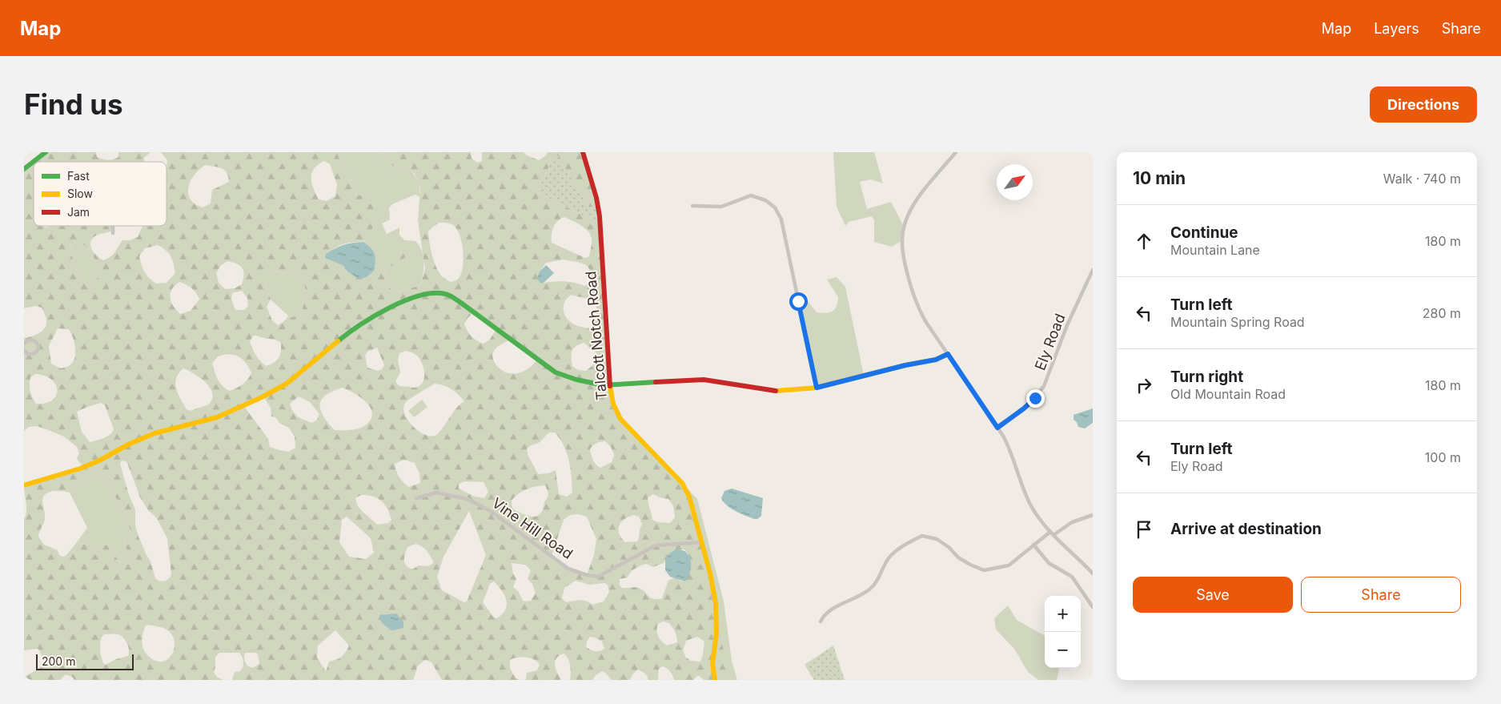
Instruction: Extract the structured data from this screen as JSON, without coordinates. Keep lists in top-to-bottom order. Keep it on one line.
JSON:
{"streets":{"main road":["Talcott Notch Road"],"street":["Ely Road","Vine Hill Road"]},"crossings":[["Talcott Notch Road","Vine Hill Road"]],"legend":["Fast","Slow","Jam"],"scale_bar":"200 m","north":"top right","page":{"header":"Map","nav":["Map","Layers","Share"],"buttons":["Directions",["Save","Share"]],"title":"Find us","heading":["10 min","Walk · 740 m"],"list":[["Continue","Mountain Lane","180 m"],["Turn left","Mountain Spring Road","280 m"],["Turn right","Old Mountain Road","180 m"],["Turn left","Ely Road","100 m"],"Arrive at destination"],"map_buttons":["+","−"],"scale":"200 m"}}
